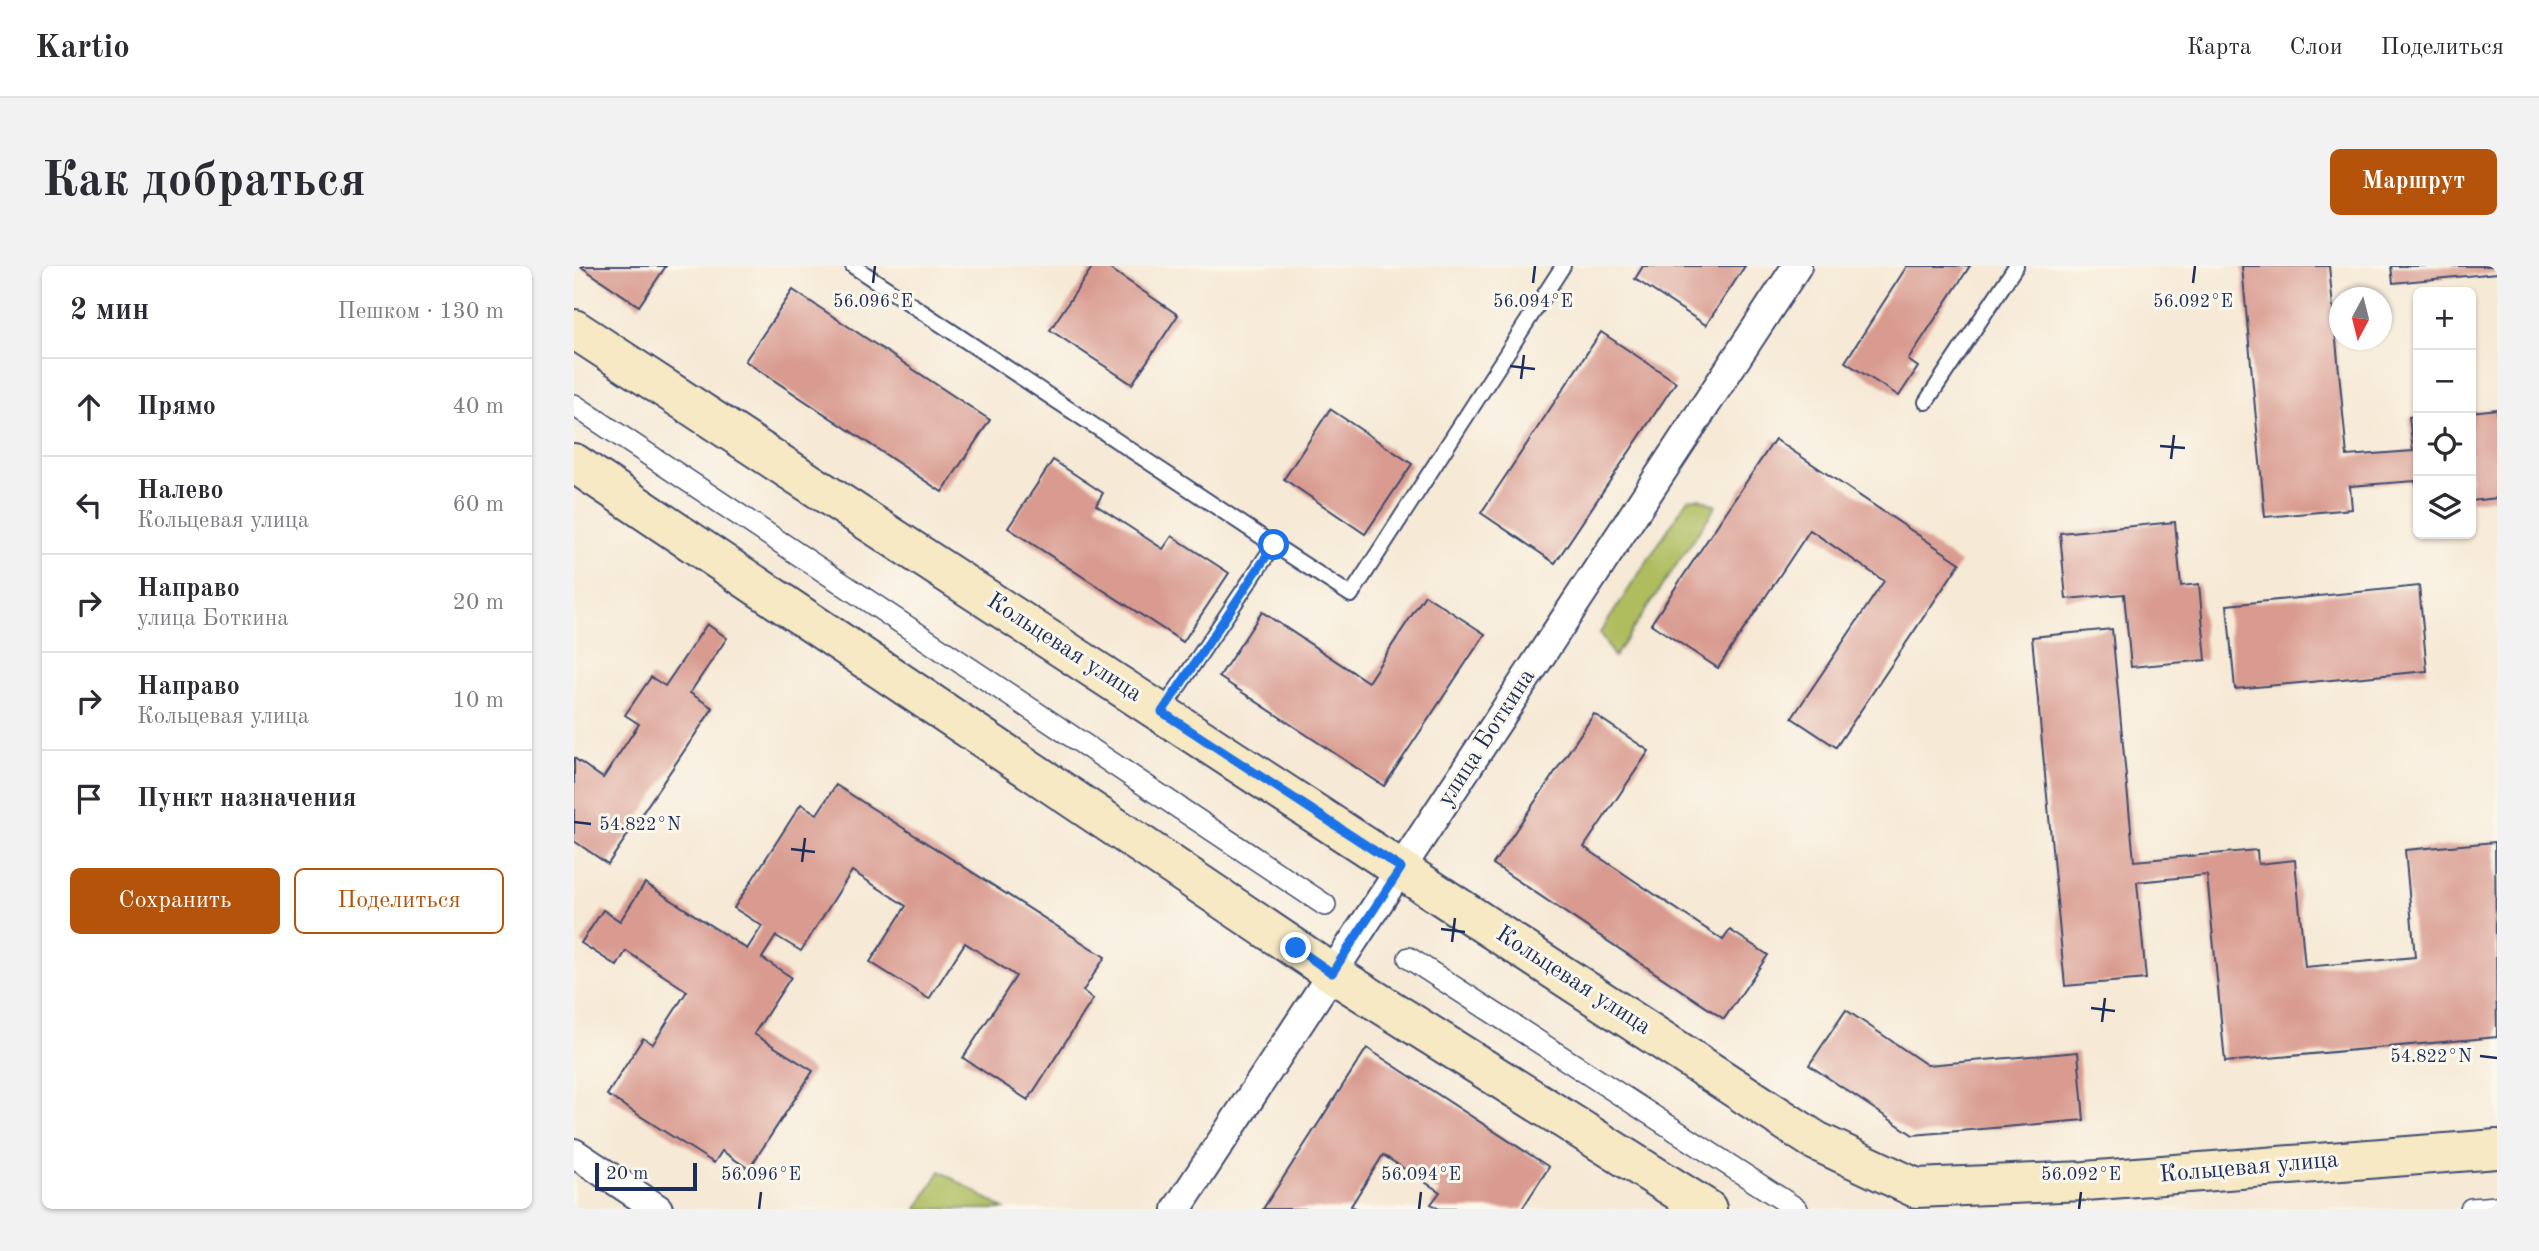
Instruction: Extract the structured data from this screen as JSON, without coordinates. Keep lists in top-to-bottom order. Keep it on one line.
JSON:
{"streets":{"main road":["Кольцевая улица"],"street":["улица Боткина"]},"crossings":[["Кольцевая улица","улица Боткина"]],"scale_bar":"20 m","north":"bottom","page":{"header":"Kartio","nav":["Карта","Слои","Поделиться"],"buttons":["Маршрут",["Сохранить","Поделиться"]],"title":"Как добраться","heading":["2 мин","Пешком · 130 m"],"map_buttons":["+","−"],"list":[["Прямо","40 m"],["Налево","Кольцевая улица","60 m"],["Направо","улица Боткина","20 m"],["Направо","Кольцевая улица","10 m"],"Пункт назначения"],"scale":"20 m"},"coordinates":["56.096°E","56.094°E","56.092°E","54.822°N"]}
